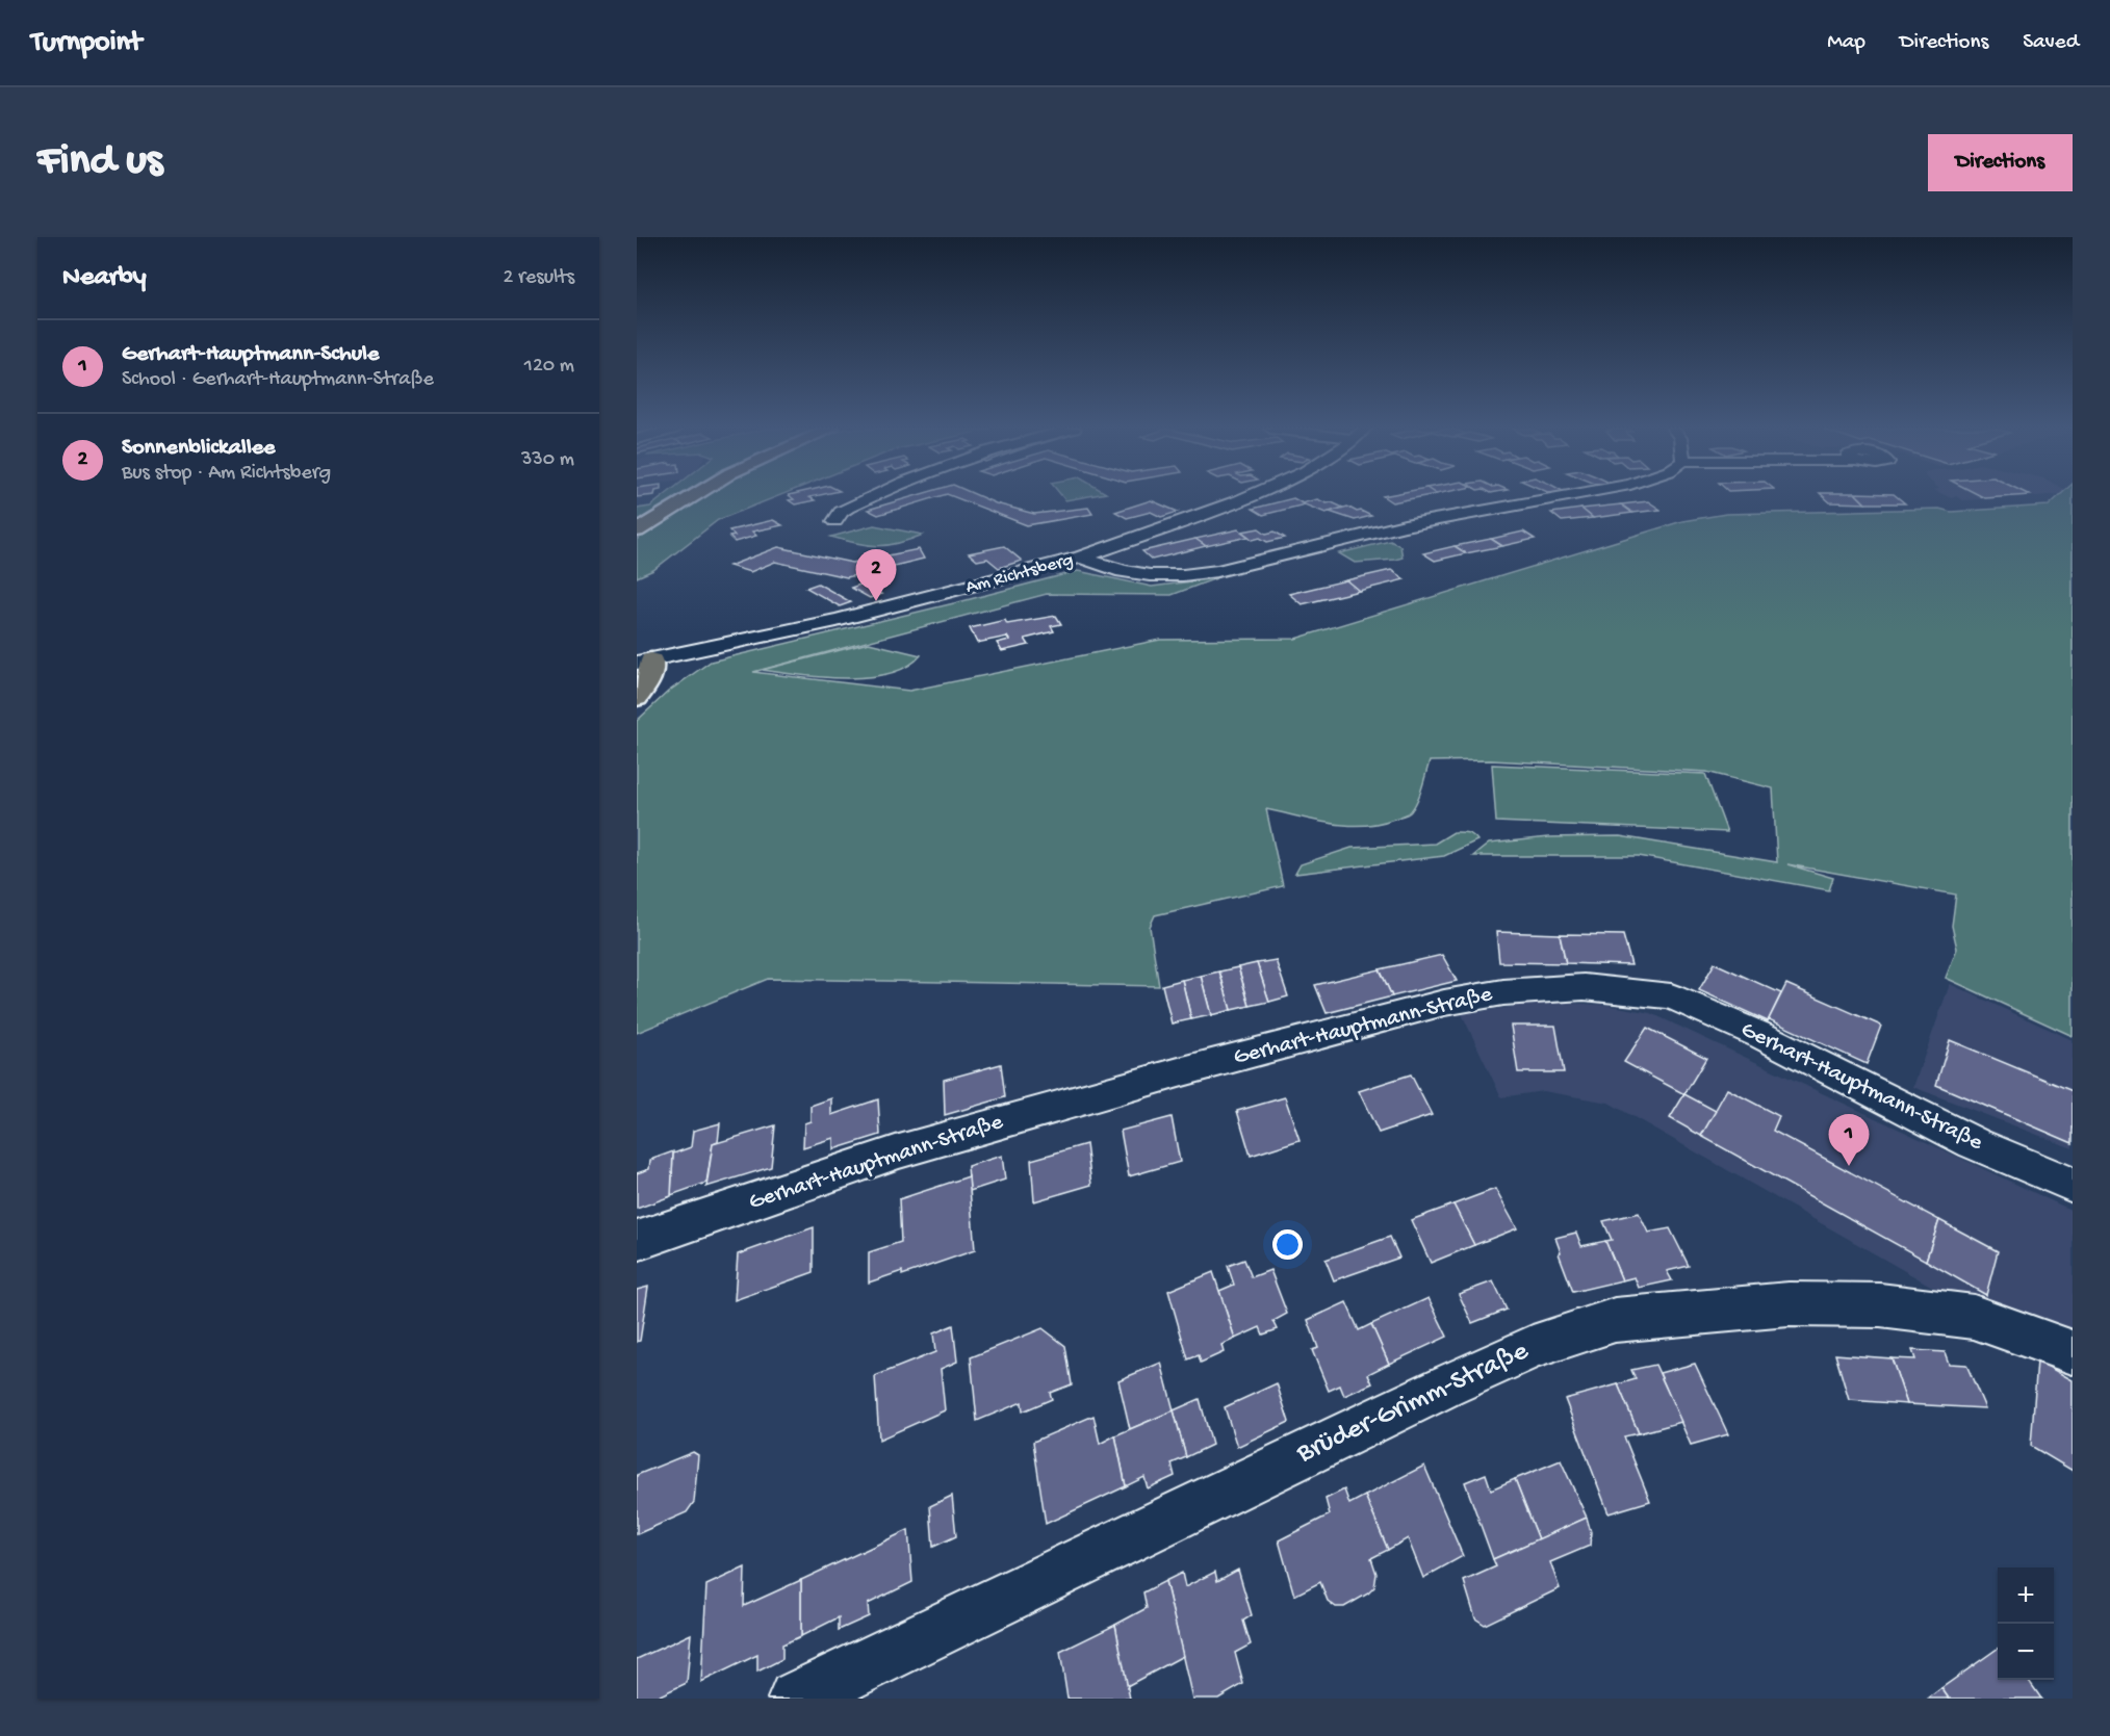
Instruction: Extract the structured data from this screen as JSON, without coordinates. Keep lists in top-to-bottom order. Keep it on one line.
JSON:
{"streets":{"street":["Am Richtsberg","Gerhart-Hauptmann-Straße","Brüder-Grimm-Straße"]},"page":{"header":"Turnpoint","nav":["Map","Directions","Saved"],"buttons":"Directions","title":"Find us","heading":["Nearby","2 results"],"list":[{"mark":"1","name":"Gerhart-Hauptmann-Schule","note":"School · Gerhart-Hauptmann-Straße","value":"120 m"},{"mark":"2","name":"Sonnenblickallee","note":"Bus stop · Am Richtsberg","value":"330 m"}],"pins":["2","1"],"map_buttons":["+","−"]}}
